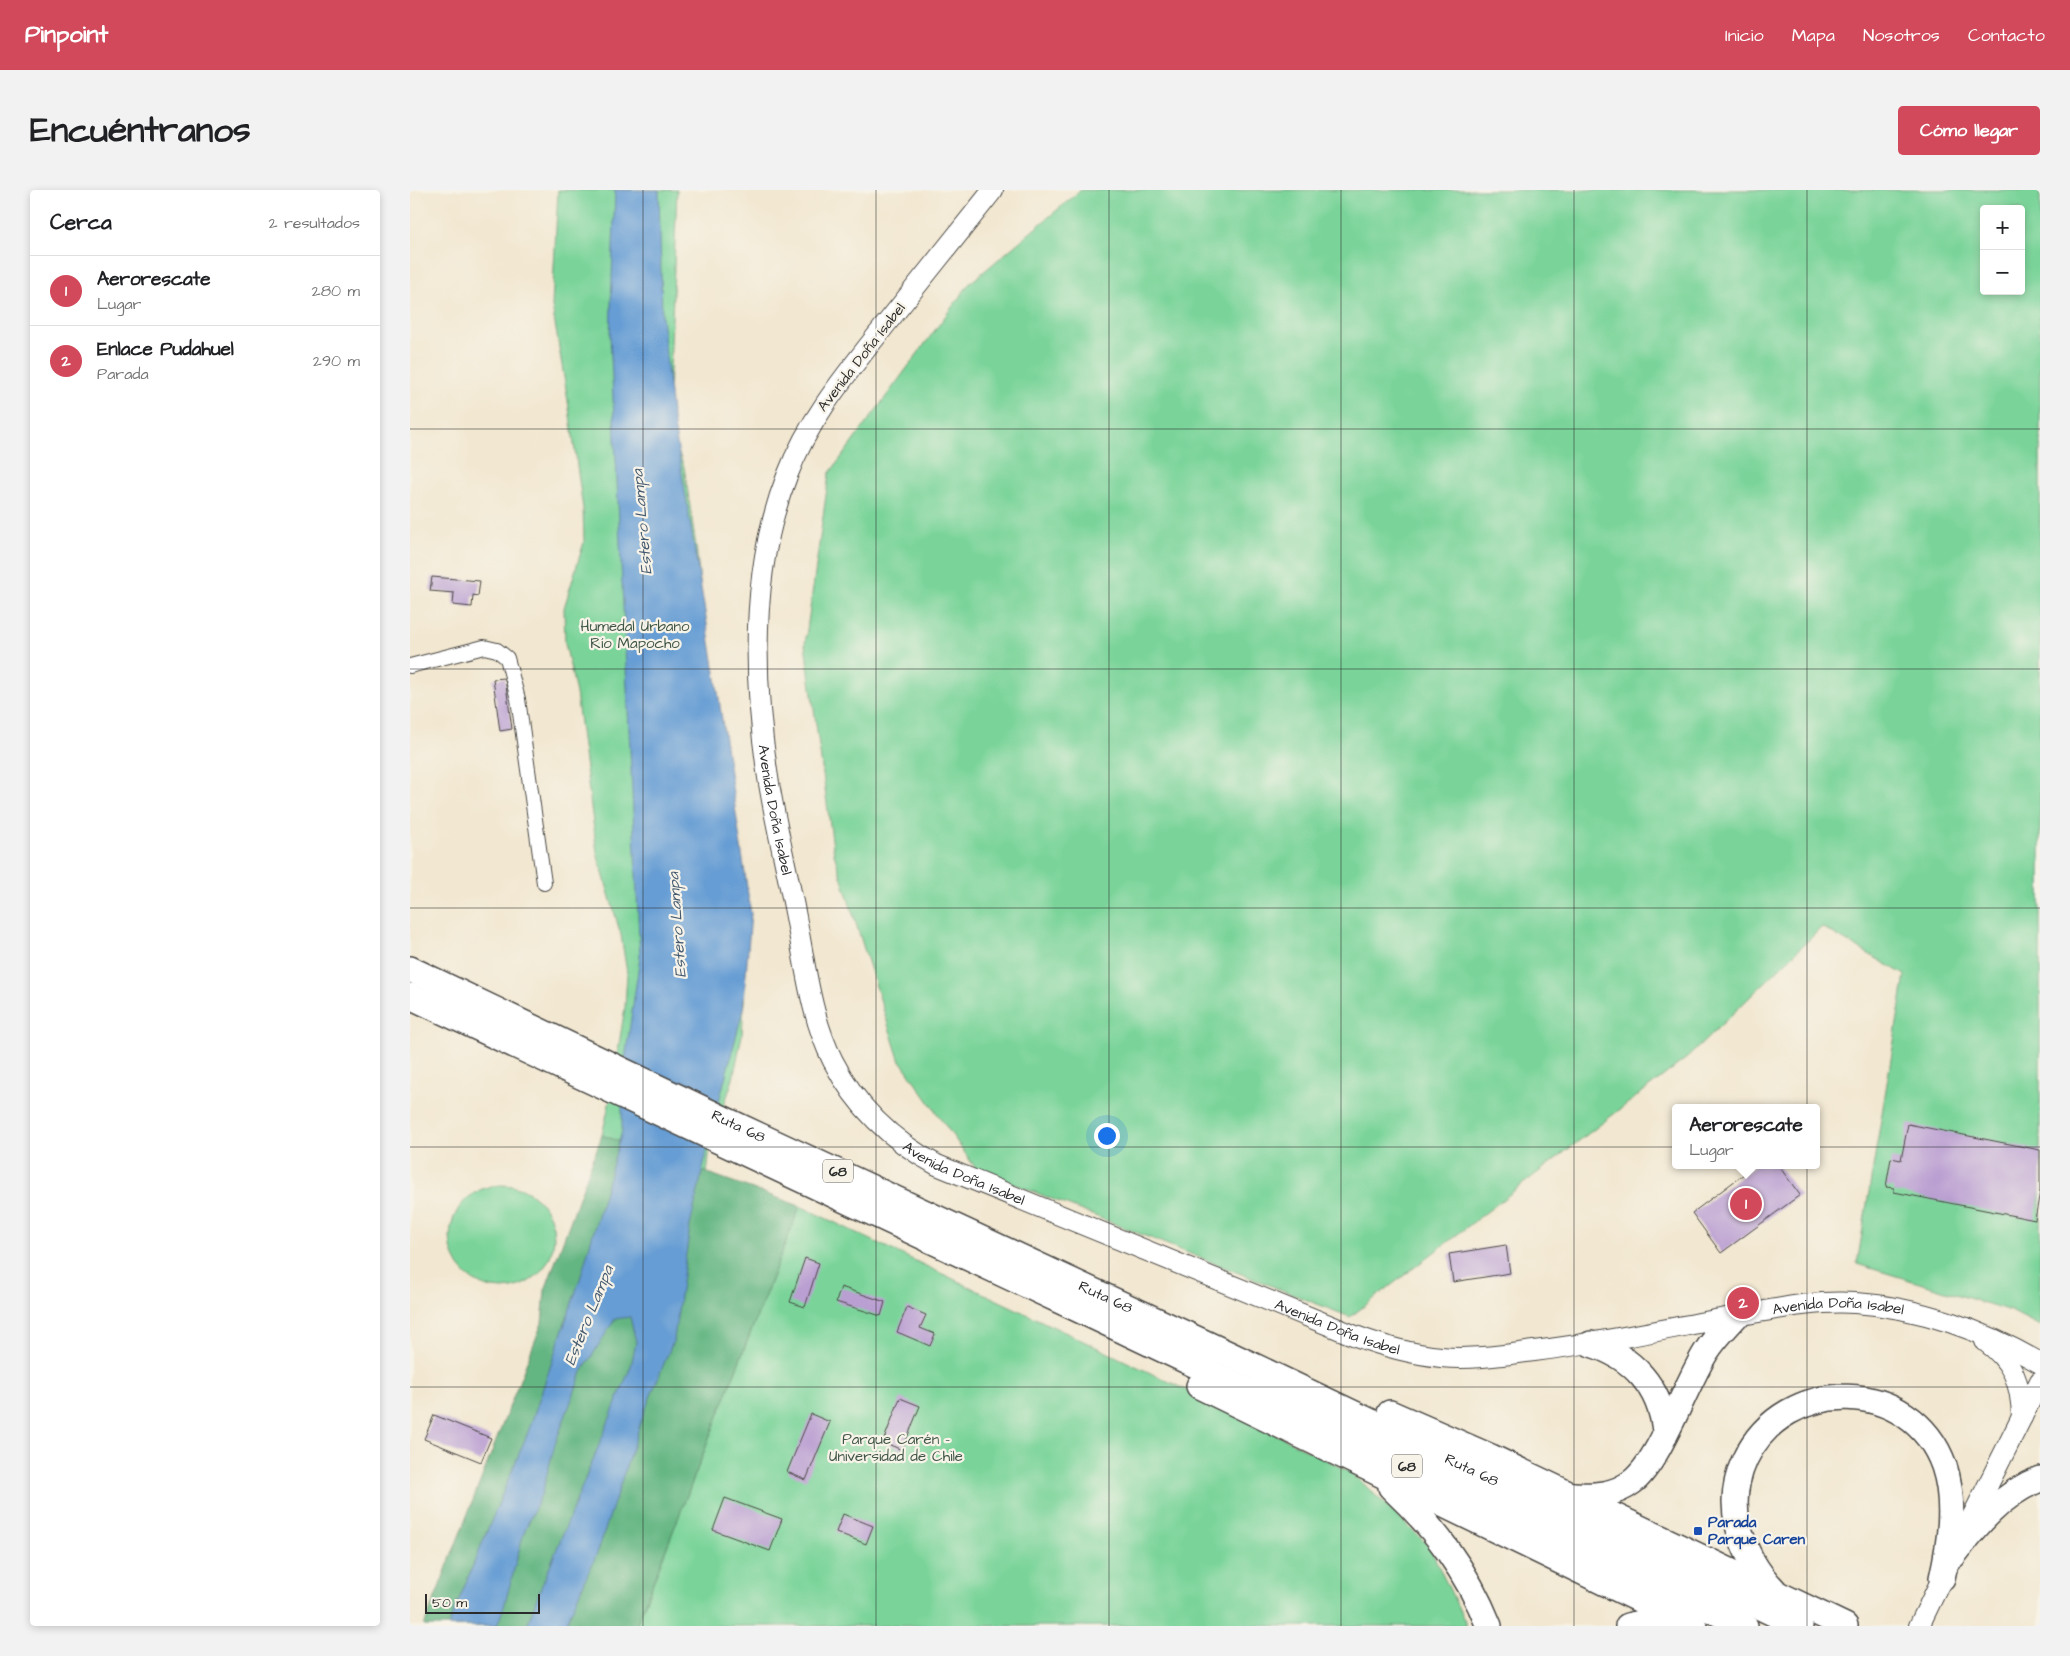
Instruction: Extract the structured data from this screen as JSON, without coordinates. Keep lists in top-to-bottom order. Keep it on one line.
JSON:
{"streets":{"highway":["Ruta 68","68"],"street":["Avenida Doña Isabel"]},"water":["Estero Lampa"],"parks":["Humedal Urbano Río Mapocho","Parque Carén - Universidad de Chile"],"places":{"transit":["Parada Parque Caren"]},"scale_bar":"50 m","page":{"header":"Pinpoint","nav":["Inicio","Mapa","Nosotros","Contacto"],"title":"Encuéntranos","buttons":"Cómo llegar","heading":["Cerca","2 resultados"],"map_buttons":["+","−"],"list":[{"mark":"1","name":"Aerorescate","note":"Lugar","value":"280 m"},{"mark":"2","name":"Enlace Pudahuel","note":"Parada","value":"290 m"}],"popup":["Aerorescate","Lugar"],"pins":["1","2"],"scale":"50 m"}}
